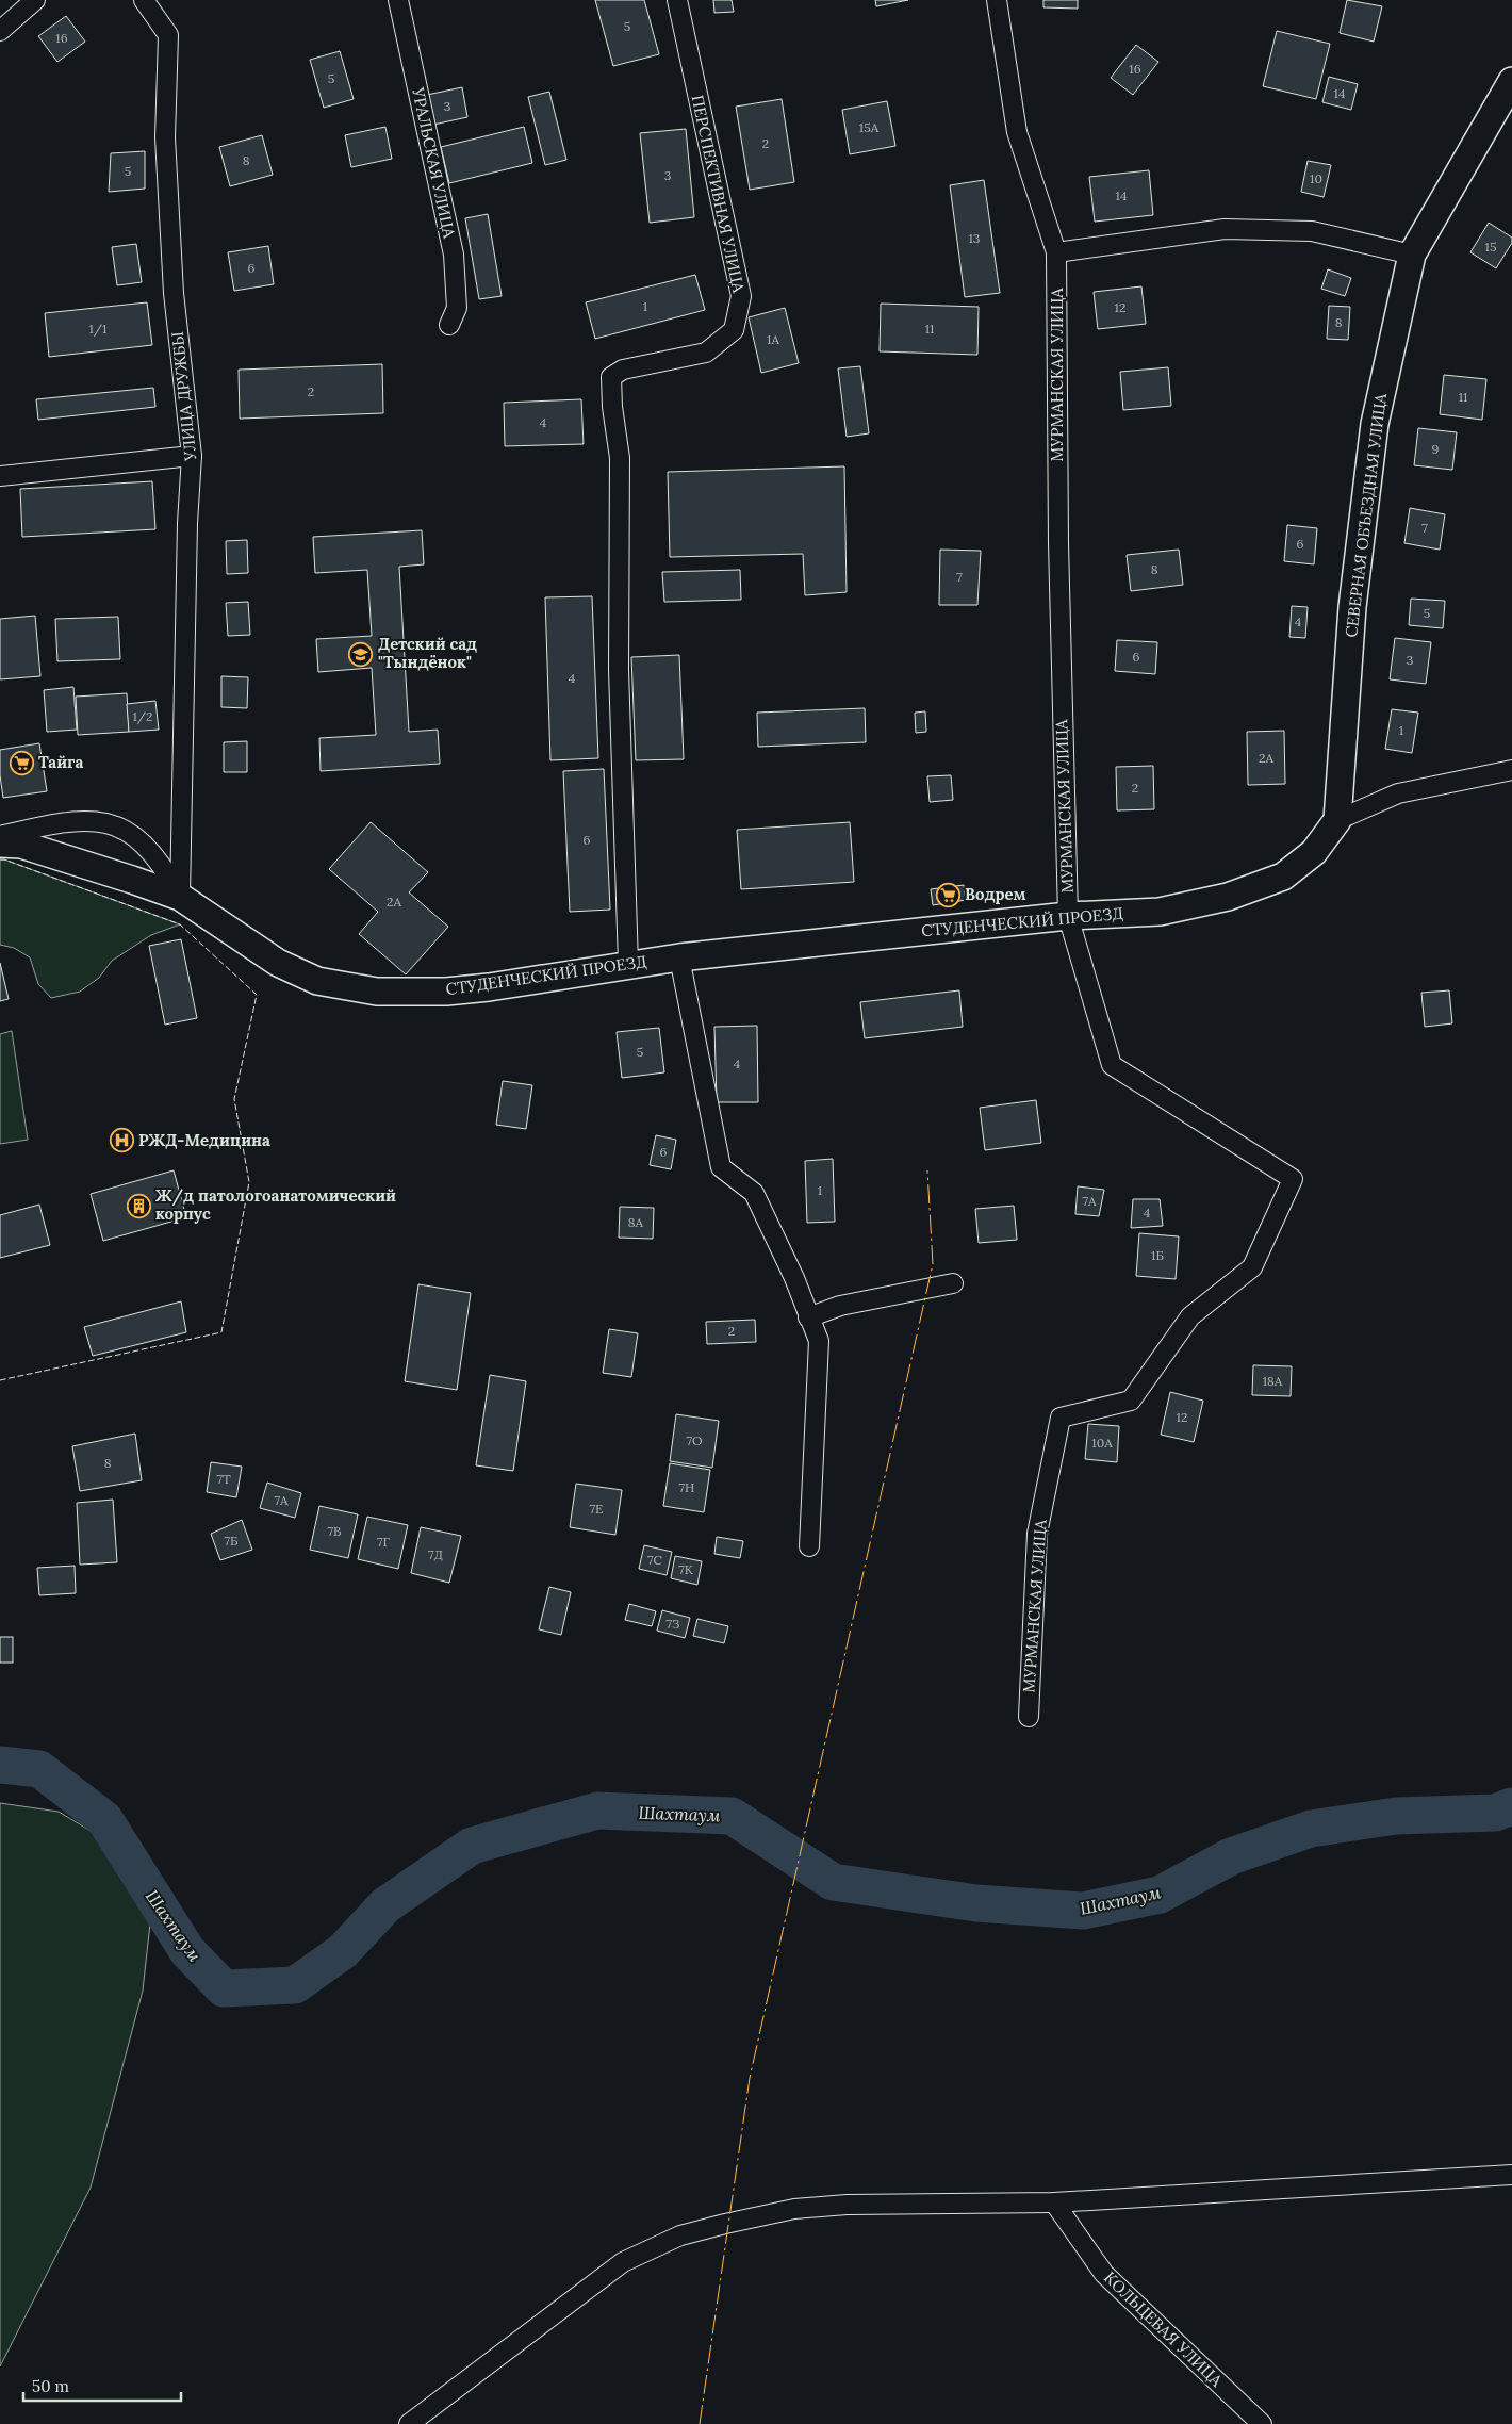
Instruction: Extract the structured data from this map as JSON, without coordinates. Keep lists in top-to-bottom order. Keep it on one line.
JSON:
{"streets":{"street":["УРАЛЬСКАЯ УЛИЦА","ПЕРСПЕКТИВНАЯ УЛИЦА","МУРМАНСКАЯ УЛИЦА","УЛИЦА ДРУЖБЫ","СЕВЕРНАЯ ОБЪЕЗДНАЯ УЛИЦА","СТУДЕНЧЕСКИЙ ПРОЕЗД","КОЛЬЦЕВАЯ УЛИЦА"]},"crossings":[["ПЕРСПЕКТИВНАЯ УЛИЦА","СТУДЕНЧЕСКИЙ ПРОЕЗД"],["МУРМАНСКАЯ УЛИЦА","СТУДЕНЧЕСКИЙ ПРОЕЗД"],["УЛИЦА ДРУЖБЫ","СТУДЕНЧЕСКИЙ ПРОЕЗД"],["СЕВЕРНАЯ ОБЪЕЗДНАЯ УЛИЦА","СТУДЕНЧЕСКИЙ ПРОЕЗД"]],"water":["Шахтаум"],"places":{"school or university":["Детский сад \"Тындёнок\""],"supermarket":["Тайга","Водрем"],"hospital":["РЖД-Медицина"],"building":["Ж/д патологоанатомический корпус"]},"house_numbers":["5","16","16","5","14","3","15А","2","8","5","3","10","14","13","15","6","1","12","8","1/1","11","1А","2","11","4","9","7","6","8","7","5","4","6","3","4","1/2","1","2А","2","6","2А","5","4","6","1","7А","4","8А","1Б","2","18А","12","7О","10А","8","7Т","7Н","7А","7Е","7В","7Б","7Г","7Д","7С","7К","7З"],"scale_bar":"50 m"}
